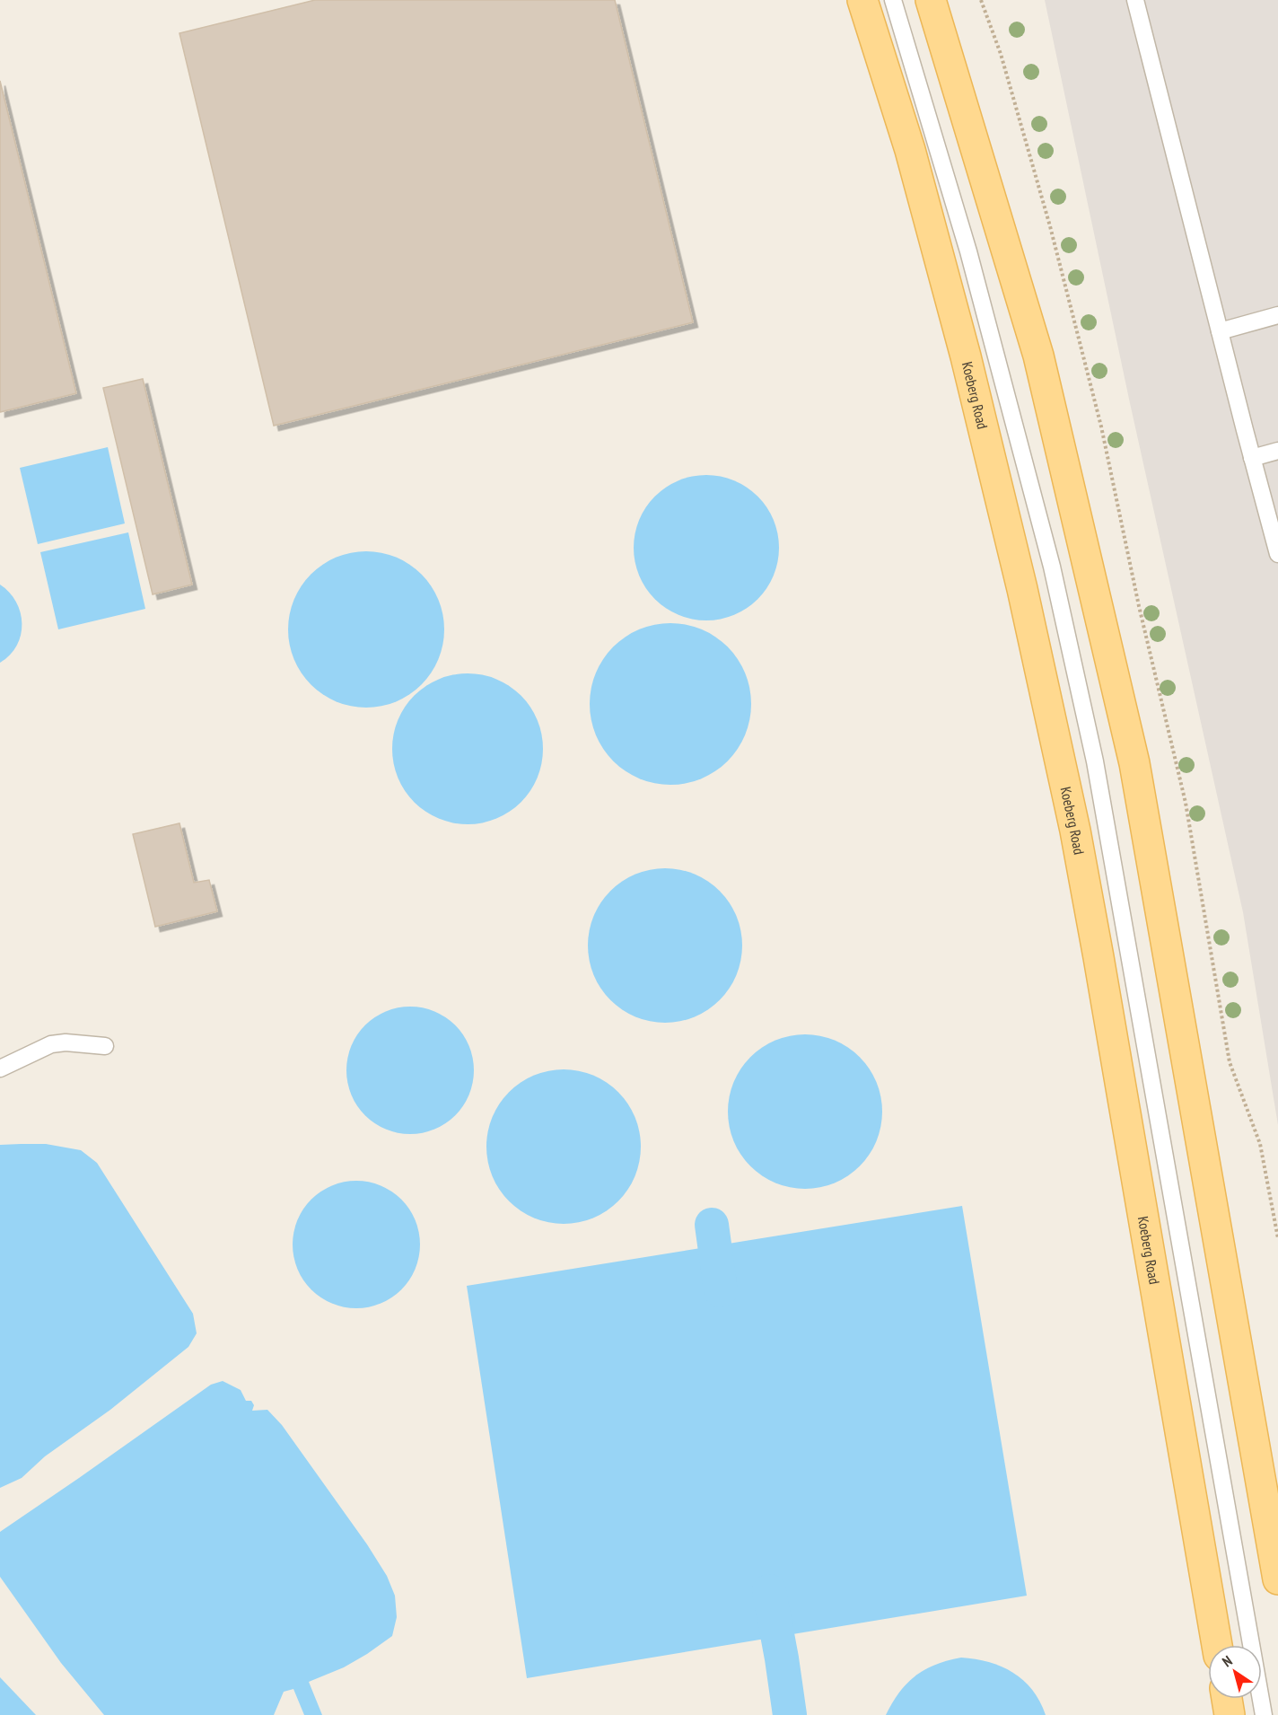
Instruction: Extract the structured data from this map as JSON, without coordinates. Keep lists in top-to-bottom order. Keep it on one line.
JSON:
{"streets":{"main road":["Koeberg Road"]},"north":"top left"}
